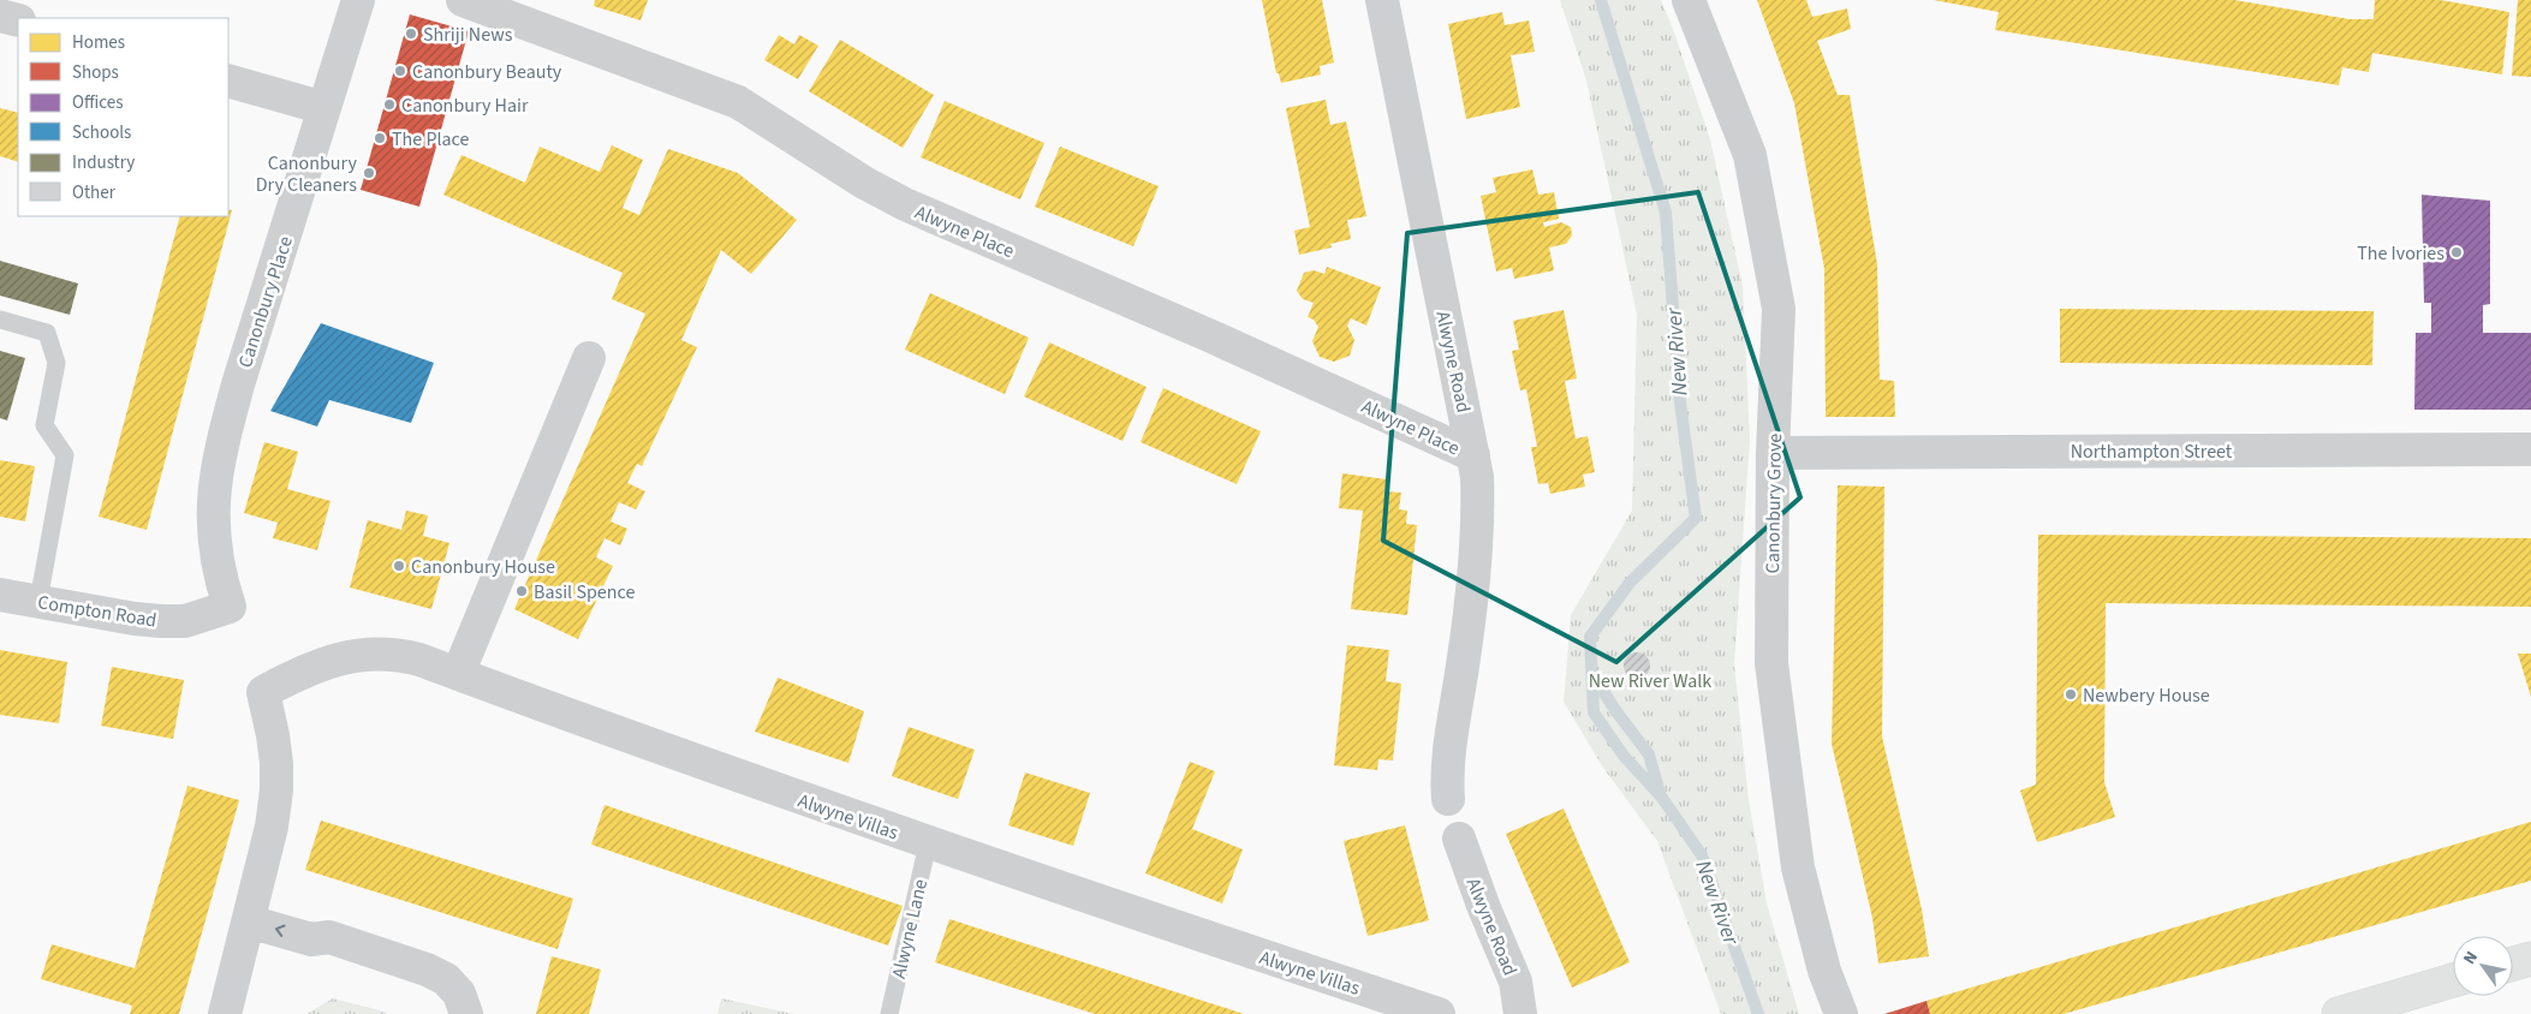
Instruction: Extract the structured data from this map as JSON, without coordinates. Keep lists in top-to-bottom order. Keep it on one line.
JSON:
{"streets":{"street":["Alwyne Place","Canonbury Place","Alwyne Road","Northampton Street","Canonbury Grove","Compton Road","Alwyne Villas"],"lane":["Alwyne Lane"]},"crossings":[["Alwyne Place","Alwyne Road"],["Canonbury Place","Compton Road"],["Northampton Street","Canonbury Grove"],["Alwyne Villas","Alwyne Lane"]],"water":["New River"],"parks":["New River Walk"],"places":["Shriji News","Canonbury Beauty","Canonbury Hair","The Place","Canonbury Dry Cleaners","The Ivories","Canonbury House","Basil Spence","Newbery House"],"legend":["Homes","Shops","Offices","Schools","Industry","Other"],"north":"top left"}
